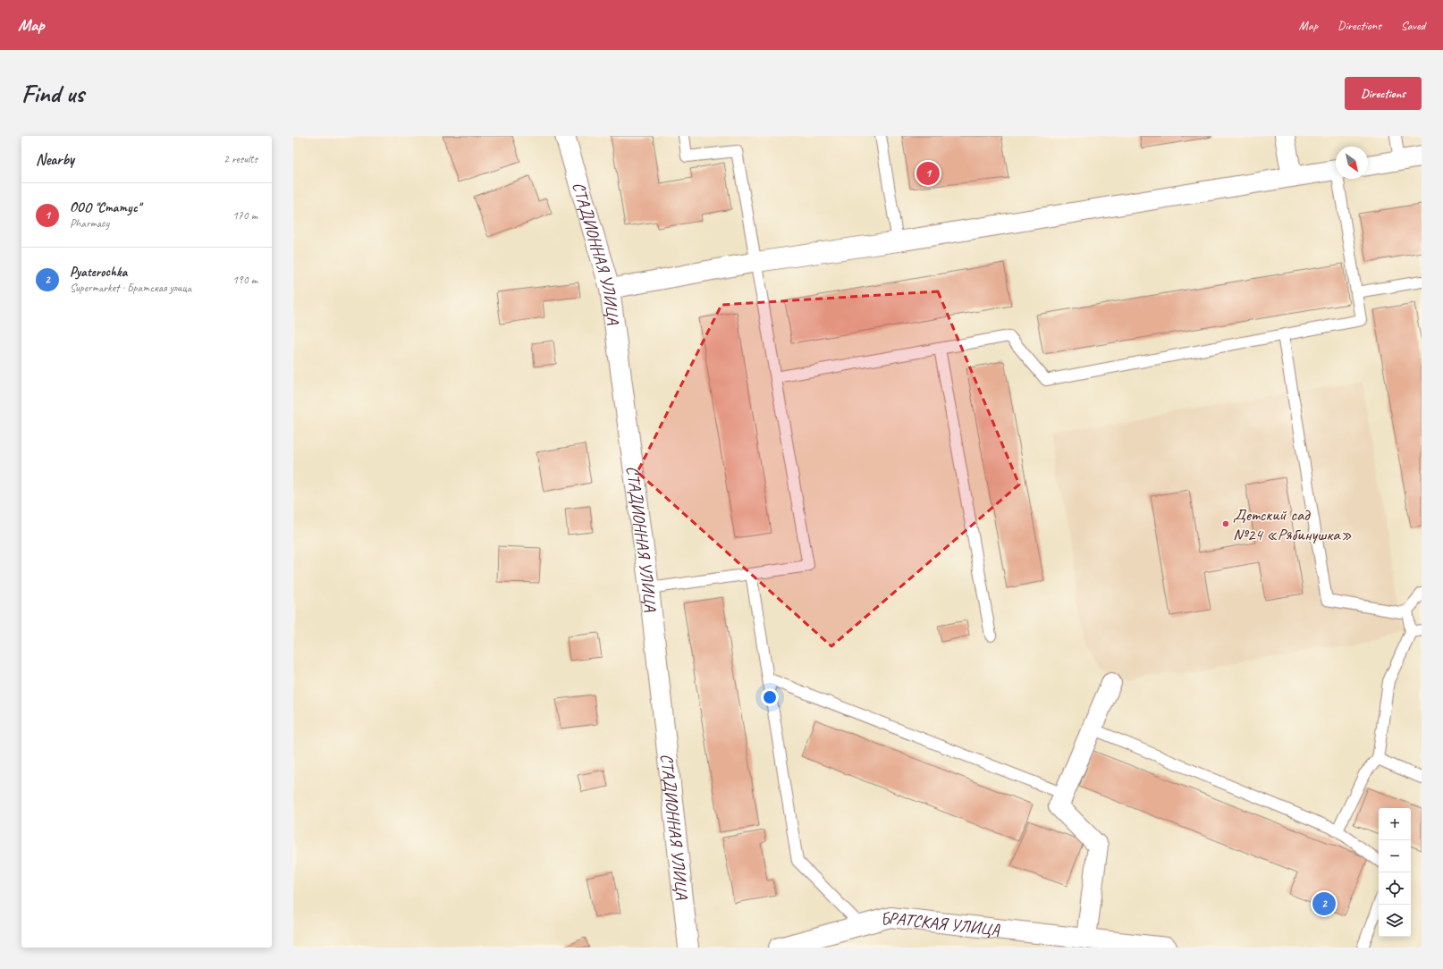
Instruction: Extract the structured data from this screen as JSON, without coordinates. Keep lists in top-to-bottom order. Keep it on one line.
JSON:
{"streets":{"street":["СТАДИОННАЯ УЛИЦА","БРАТСКАЯ УЛИЦА"]},"places":["Детский сад №24 «Рябинушка»"],"north":"bottom right","page":{"header":"Map","nav":["Map","Directions","Saved"],"buttons":"Directions","title":"Find us","heading":["Nearby","2 results"],"pins":["1","2"],"list":[{"mark":"1","name":"ООО \"Статус\"","note":"Pharmacy","value":"170 m"},{"mark":"2","name":"Pyaterochka","note":"Supermarket · Братская улица","value":"190 m"}],"map_buttons":["+","−"]}}
